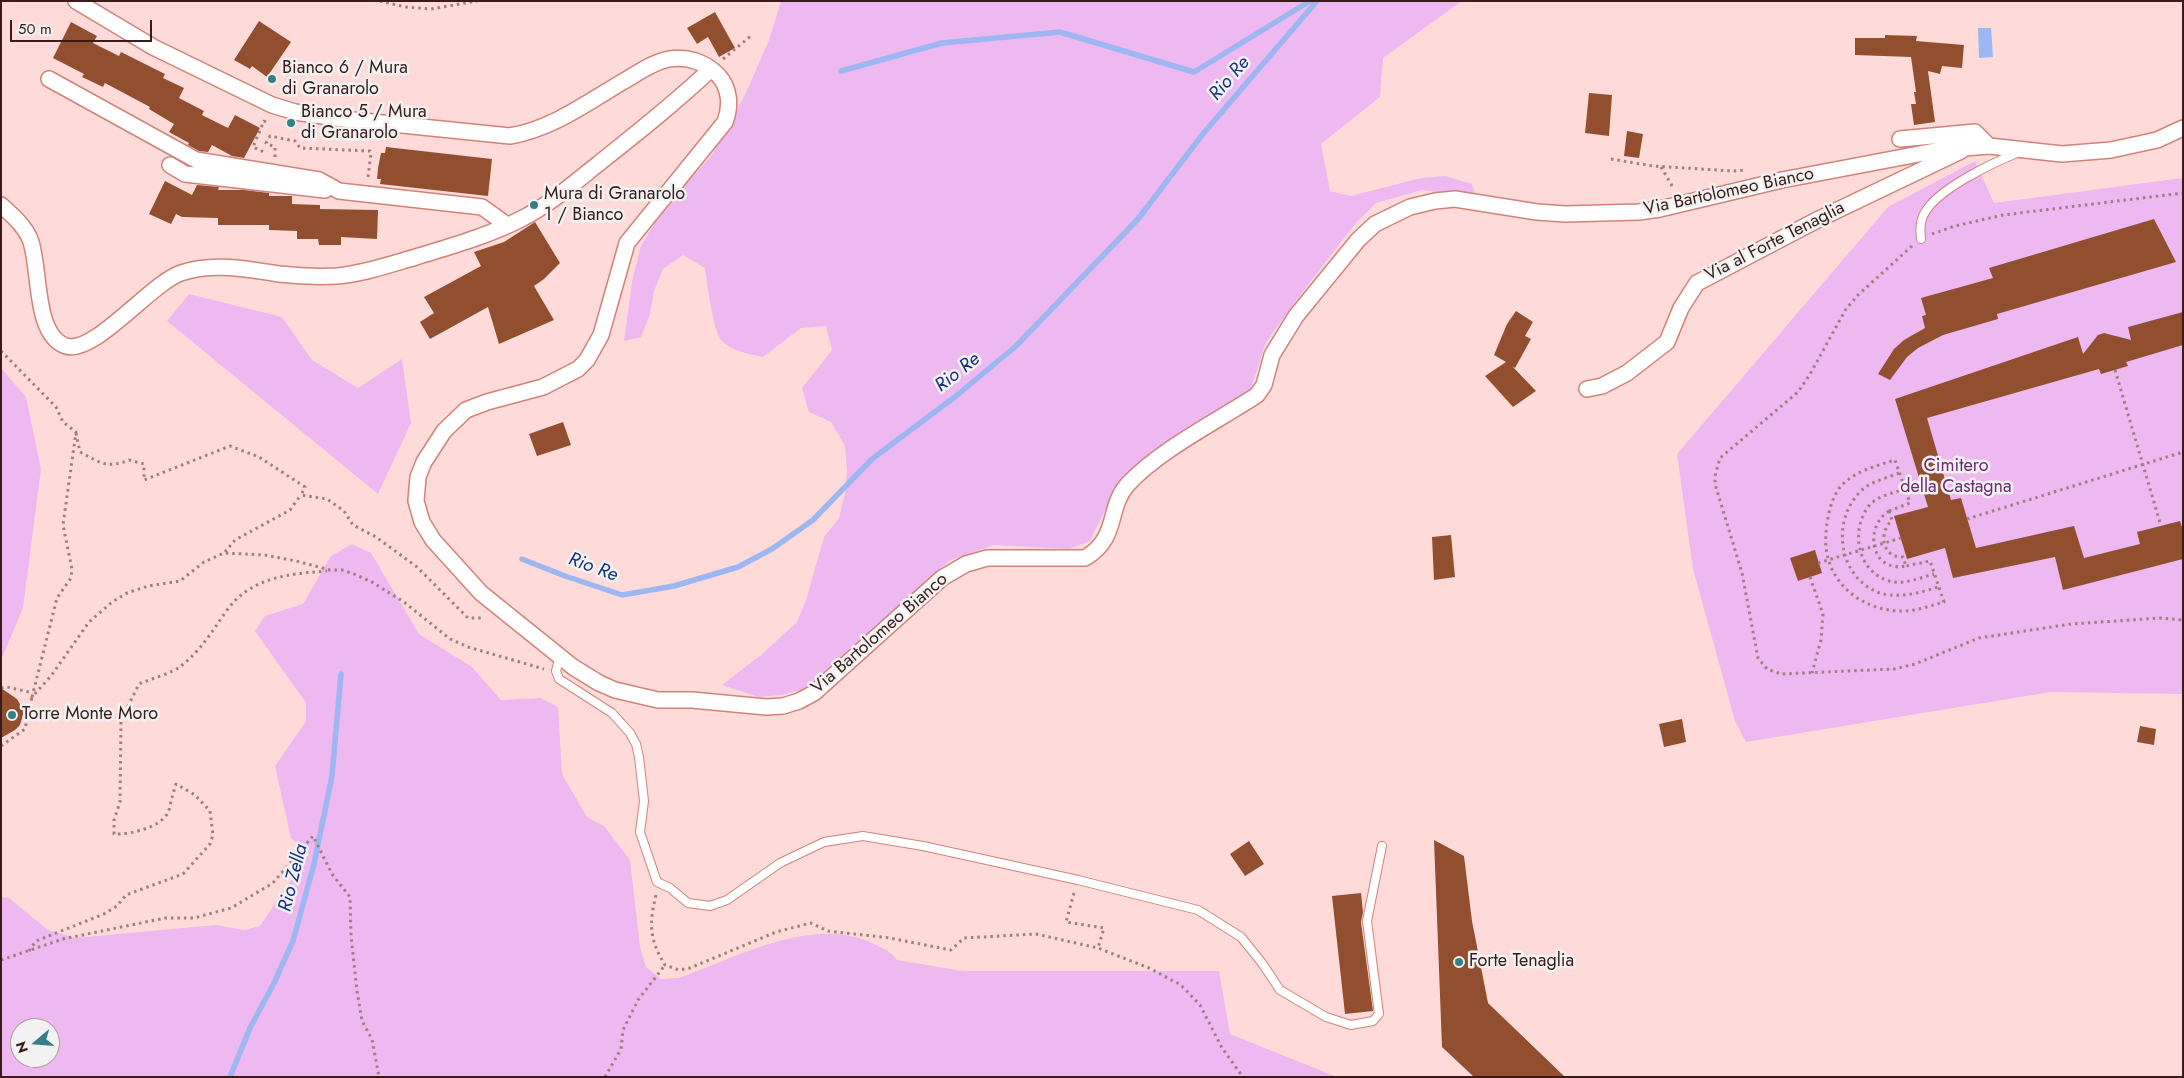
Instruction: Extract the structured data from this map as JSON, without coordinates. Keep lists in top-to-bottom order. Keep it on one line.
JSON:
{"streets":{"street":["Via Bartolomeo Bianco","Via al Forte Tenaglia"]},"crossings":[["Via Bartolomeo Bianco","Via al Forte Tenaglia"]],"water":["Rio Re","Rio Zella"],"parks":["Cimitero della Castagna"],"places":["Bianco 6 / Mura di Granarolo","Bianco 5 / Mura di Granarolo","Mura di Granarolo 1 / Bianco","Torre Monte Moro","Forte Tenaglia"],"scale_bar":"50 m","north":"left"}
